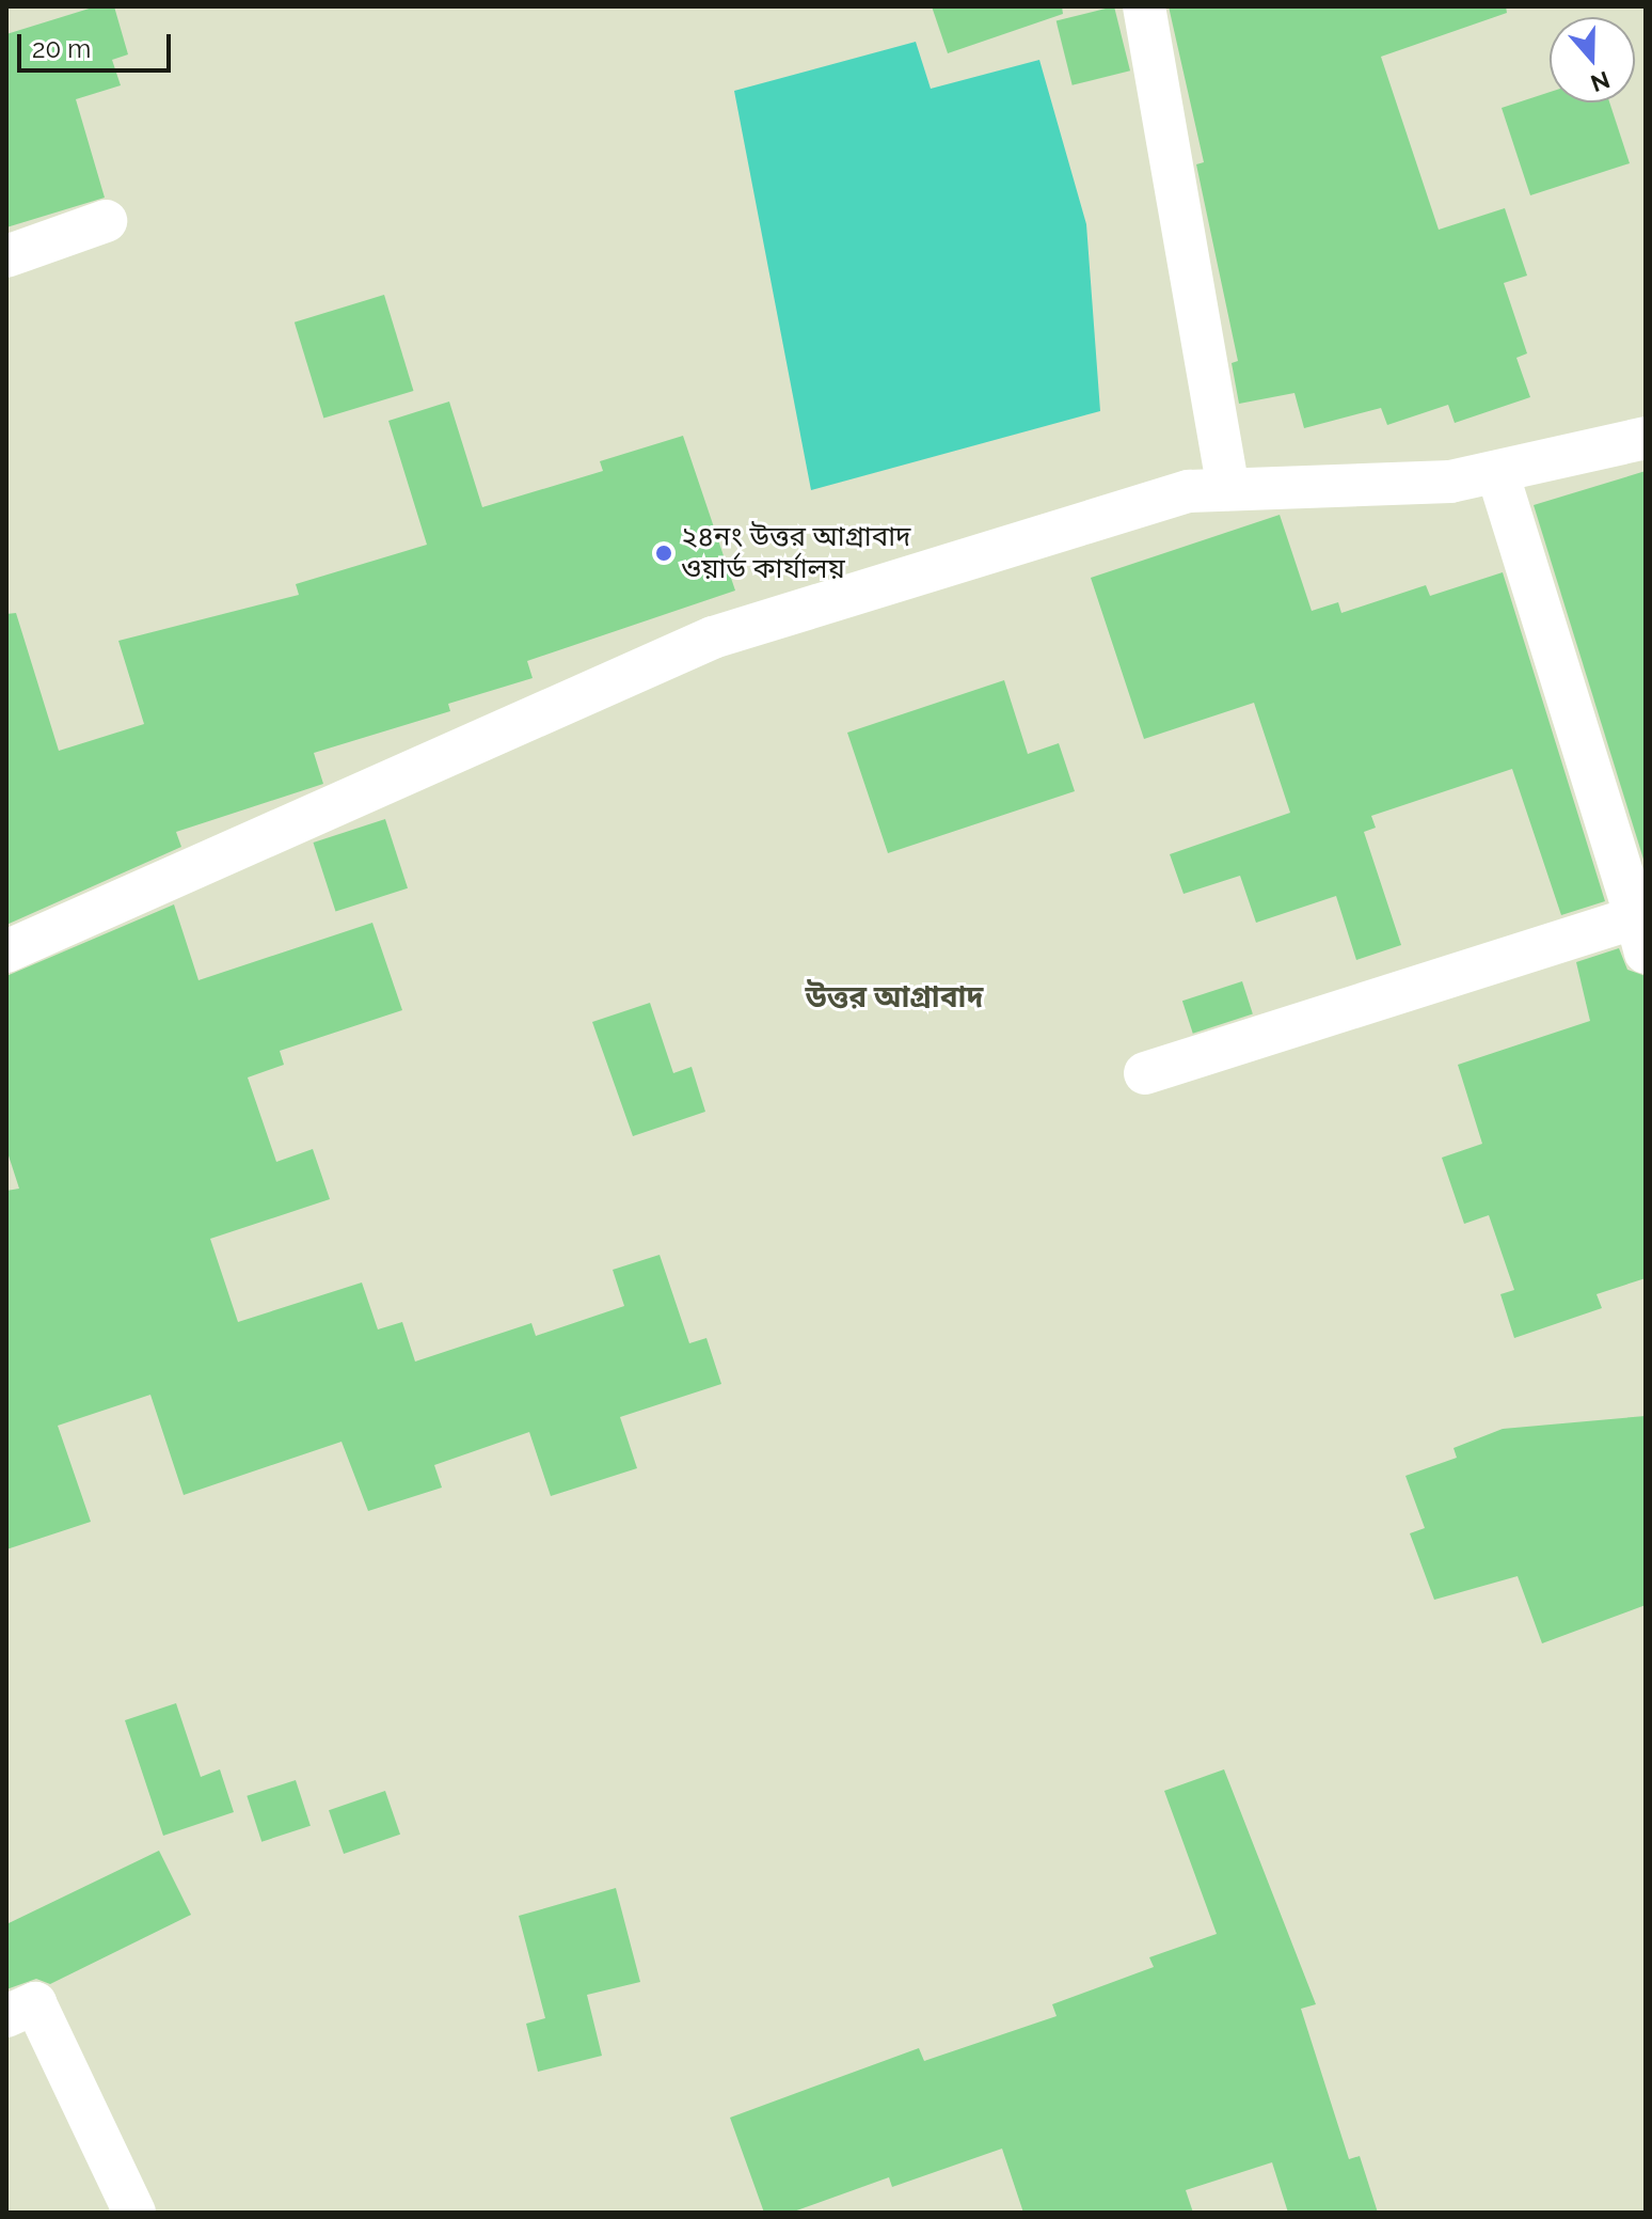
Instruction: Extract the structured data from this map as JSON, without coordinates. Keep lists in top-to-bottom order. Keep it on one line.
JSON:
{"districts":["উত্তর আগ্রাবাদ"],"places":["২৪নং উত্তর আগ্রাবাদ ওয়ার্ড কার্যালয়"],"scale_bar":"20 m","north":"bottom"}
